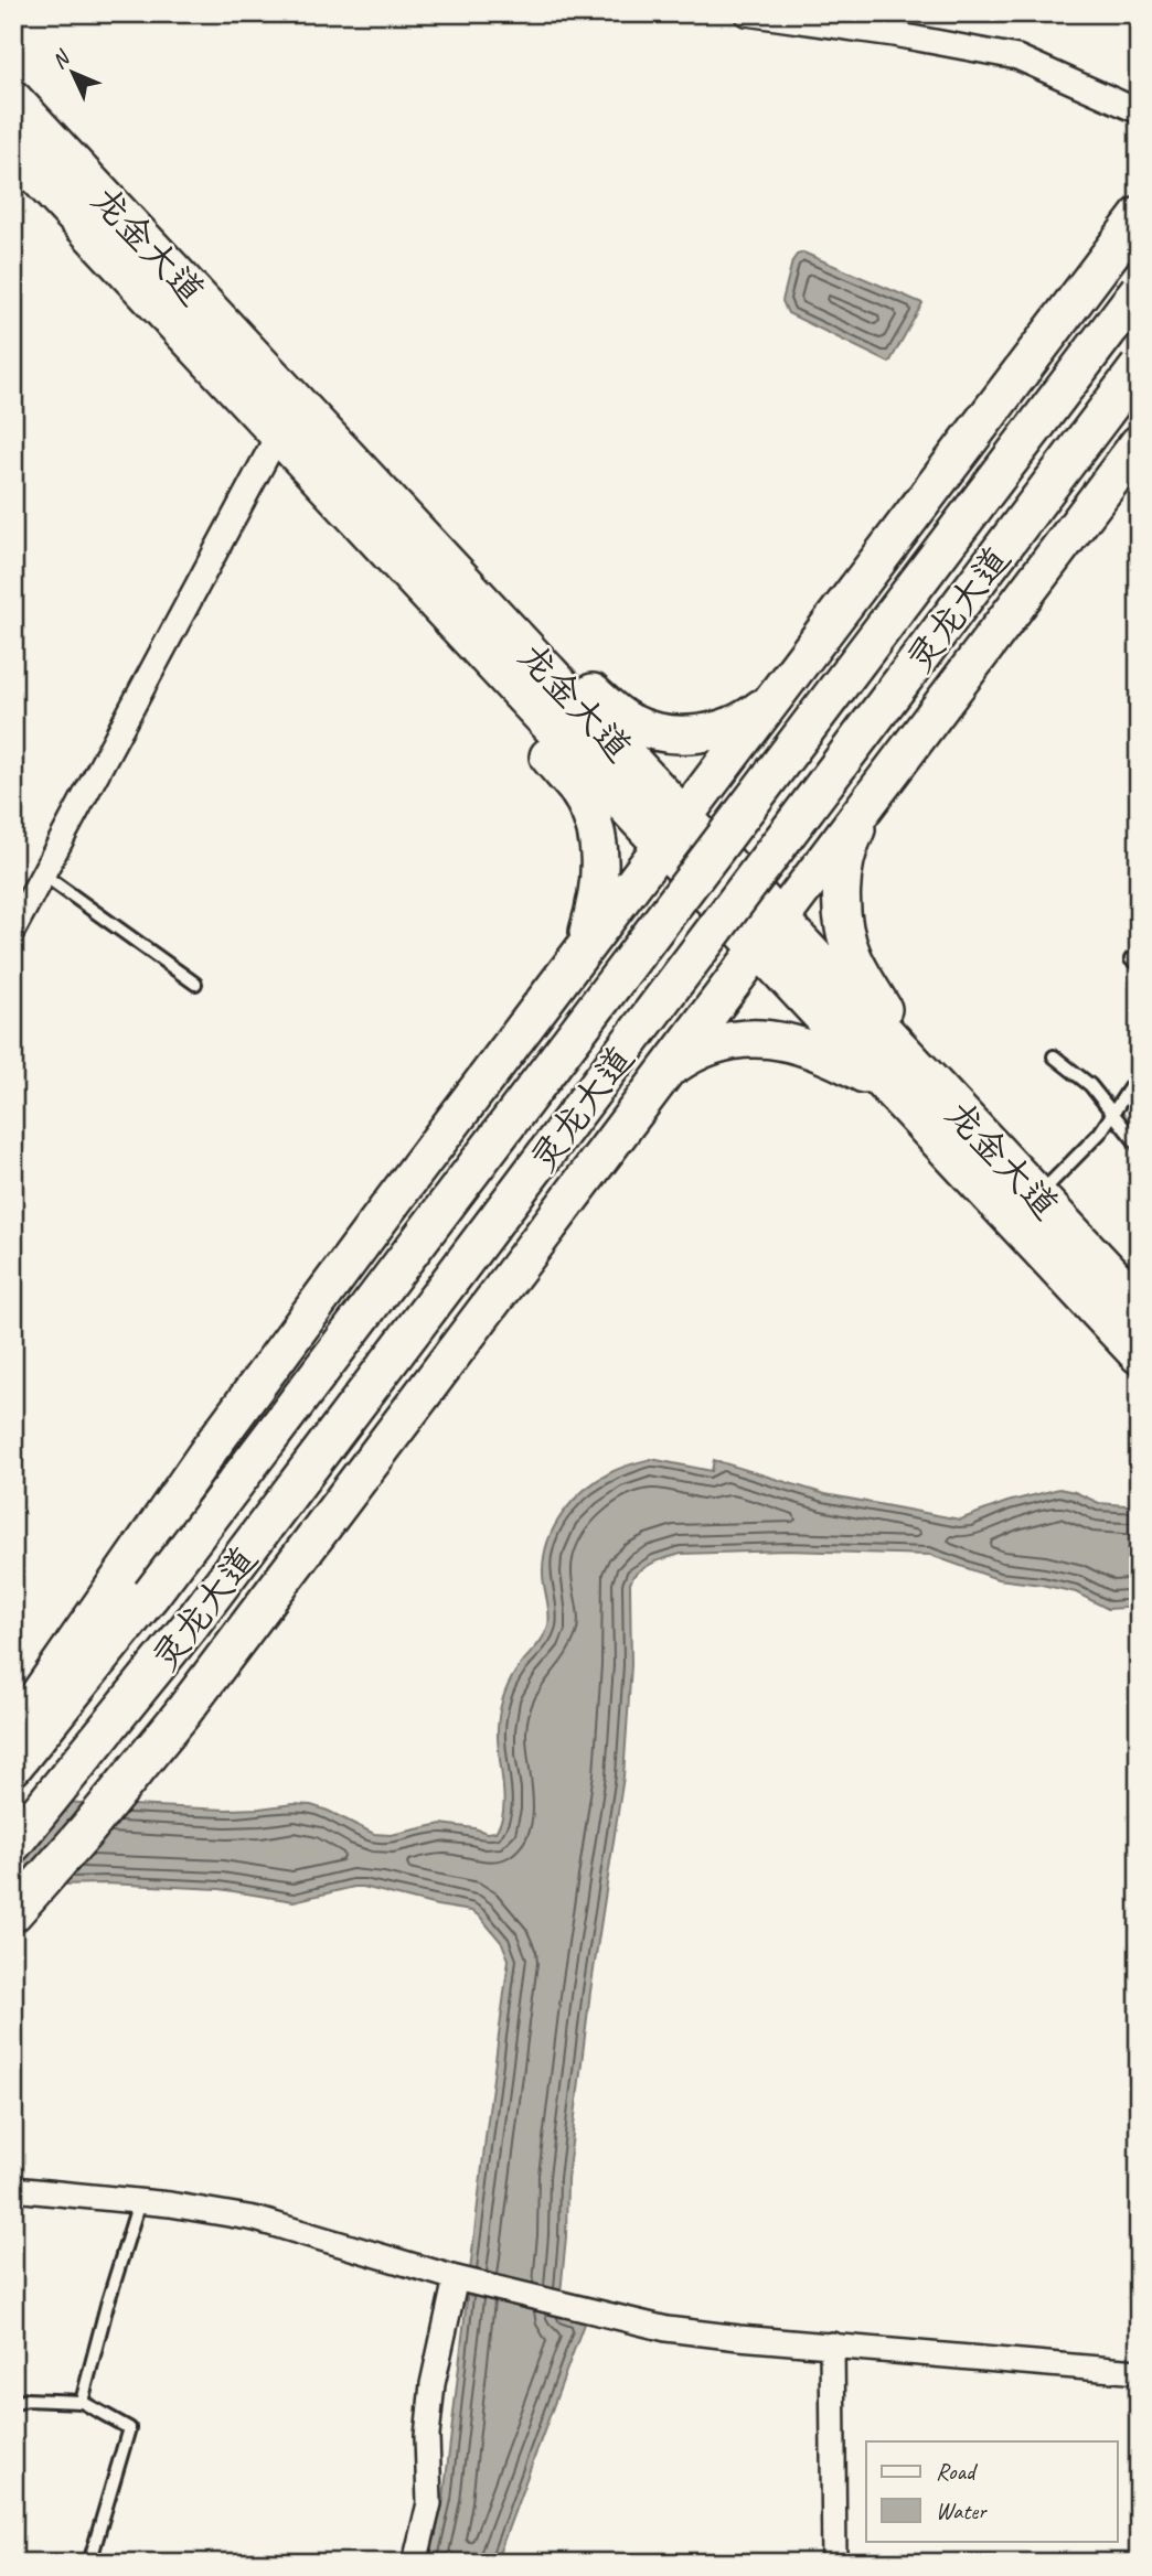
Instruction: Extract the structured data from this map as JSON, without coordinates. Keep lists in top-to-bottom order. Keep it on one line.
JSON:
{"streets":{"main road":["龙金大道","灵龙大道"]},"legend":["Road","Water"],"north":"top left"}
